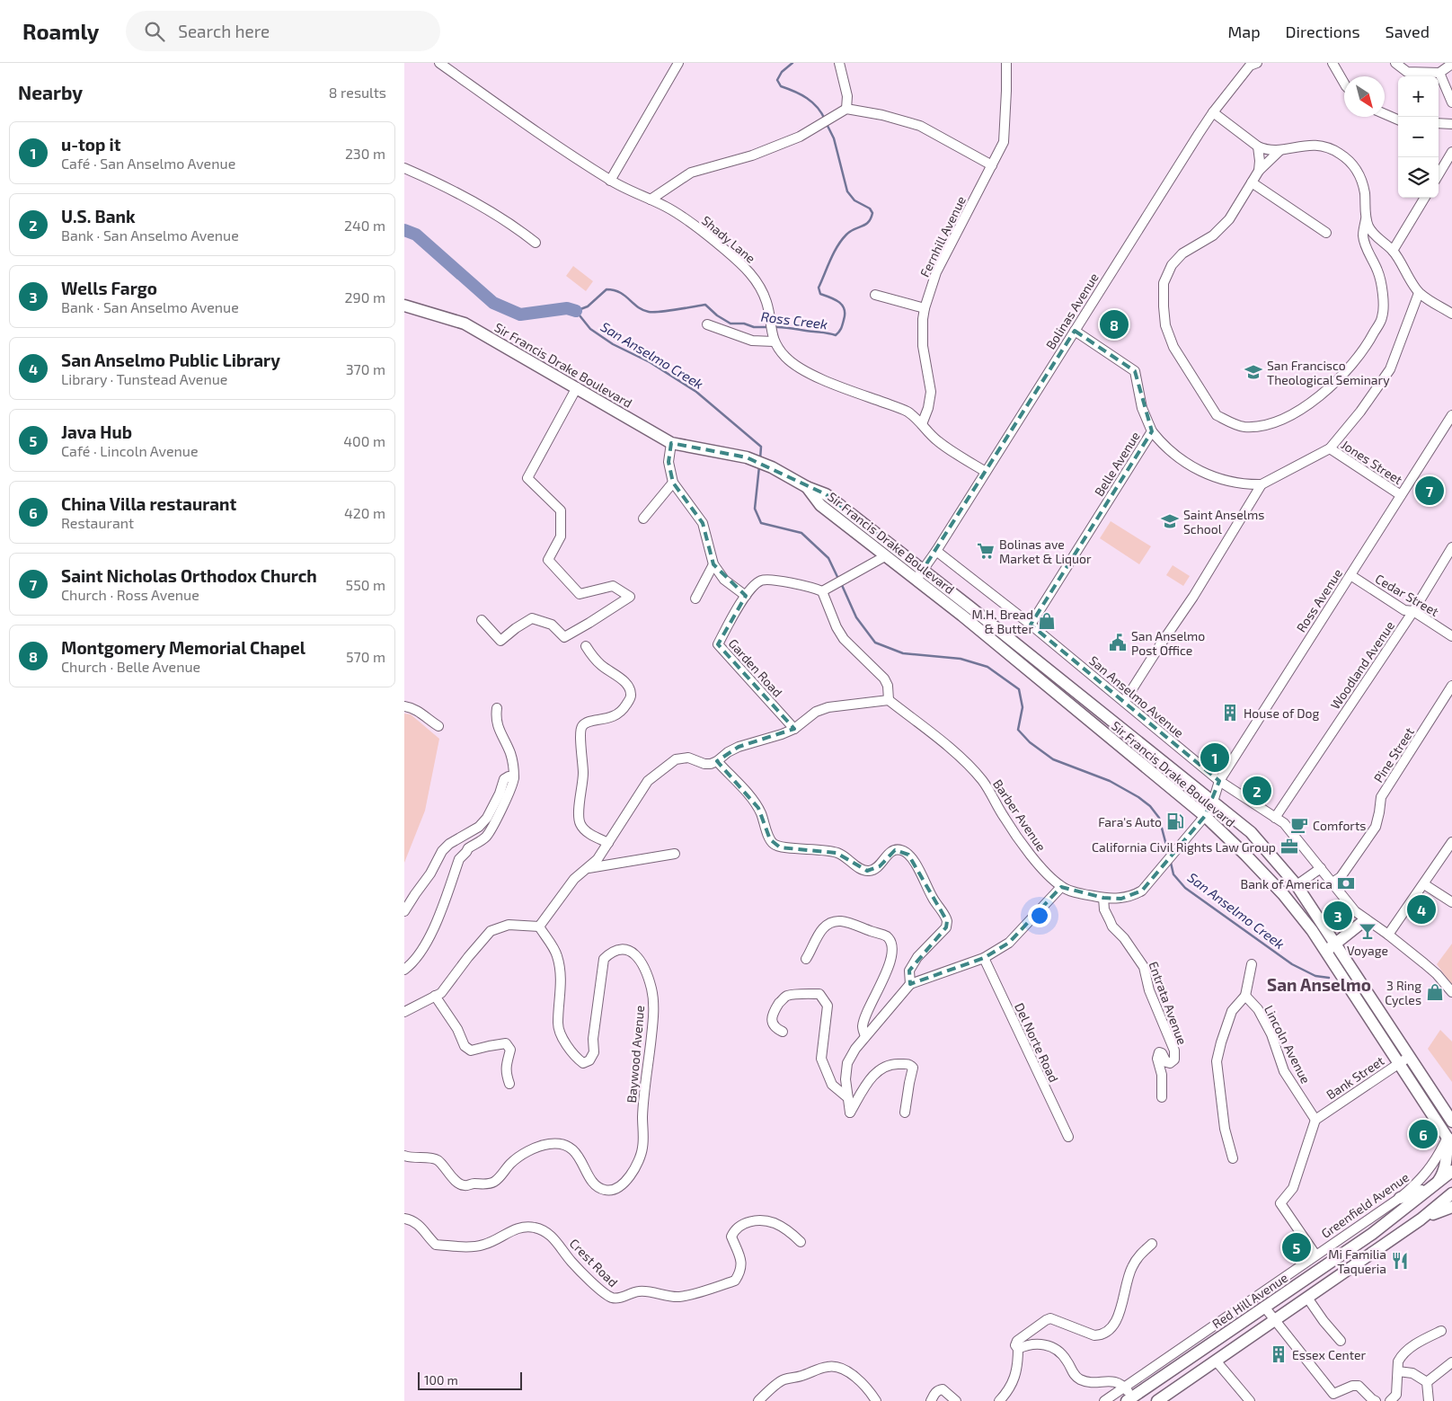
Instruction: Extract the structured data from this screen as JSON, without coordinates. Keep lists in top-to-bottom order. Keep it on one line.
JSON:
{"streets":{"main road":["Sir Francis Drake Boulevard","Red Hill Avenue"],"street":["Fernhill Avenue","Shady Lane","Bolinas Avenue","Jones Street","Belle Avenue","Cedar Street","Ross Avenue","Woodland Avenue","Garden Road","San Anselmo Avenue","Pine Street","Barber Avenue","Entrata Avenue","Del Norte Road","Lincoln Avenue","Baywood Avenue","Bank Street","Greenfield Avenue","Crest Road"]},"crossings":[["Bolinas Avenue","Sir Francis Drake Boulevard"],["Bolinas Avenue","Belle Avenue"],["Bolinas Avenue","San Anselmo Avenue"],["Sir Francis Drake Boulevard","Ross Avenue"],["Sir Francis Drake Boulevard","Barber Avenue"],["Sir Francis Drake Boulevard","Bank Street"],["Sir Francis Drake Boulevard","Greenfield Avenue"],["Jones Street","Ross Avenue"],["Belle Avenue","San Anselmo Avenue"],["Cedar Street","Ross Avenue"],["Cedar Street","Woodland Avenue"],["Ross Avenue","San Anselmo Avenue"],["Ross Avenue","Barber Avenue"],["Woodland Avenue","San Anselmo Avenue"],["San Anselmo Avenue","Pine Street"],["Barber Avenue","Entrata Avenue"],["Lincoln Avenue","Bank Street"]],"districts":["San Anselmo"],"water":["Ross Creek","San Anselmo Creek"],"places":{"school or university":["San Francisco Theological Seminary","Saint Anselms School"],"supermarket":["Bolinas ave Market & Liquor"],"shop":["M.H. Bread & Butter","3 Ring Cycles"],"public building":["San Anselmo Post Office"],"building":["House of Dog","Essex Center"],"fuel station":["Fara's Auto"],"cafe":["Comforts"],"office":["California Civil Rights Law Group"],"bank":["Bank of America"],"bar":["Voyage"],"restaurant":["Mi Familia Taqueria"]},"scale_bar":"100 m","north":"bottom right","page":{"header":"Roamly","search":"Search here","nav":["Map","Directions","Saved"],"heading":["Nearby","8 results"],"map_buttons":["+","−"],"list":[{"mark":"1","name":"u-top it","note":"Café · San Anselmo Avenue","value":"230 m"},{"mark":"2","name":"U.S. Bank","note":"Bank · San Anselmo Avenue","value":"240 m"},{"mark":"3","name":"Wells Fargo","note":"Bank · San Anselmo Avenue","value":"290 m"},{"mark":"4","name":"San Anselmo Public Library","note":"Library · Tunstead Avenue","value":"370 m"},{"mark":"5","name":"Java Hub","note":"Café · Lincoln Avenue","value":"400 m"},{"mark":"6","name":"China Villa restaurant","note":"Restaurant","value":"420 m"},{"mark":"7","name":"Saint Nicholas Orthodox Church","note":"Church · Ross Avenue","value":"550 m"},{"mark":"8","name":"Montgomery Memorial Chapel","note":"Church · Belle Avenue","value":"570 m"}],"pins":["8","7","1","2","4","3","6","5"],"scale":"100 m"}}
